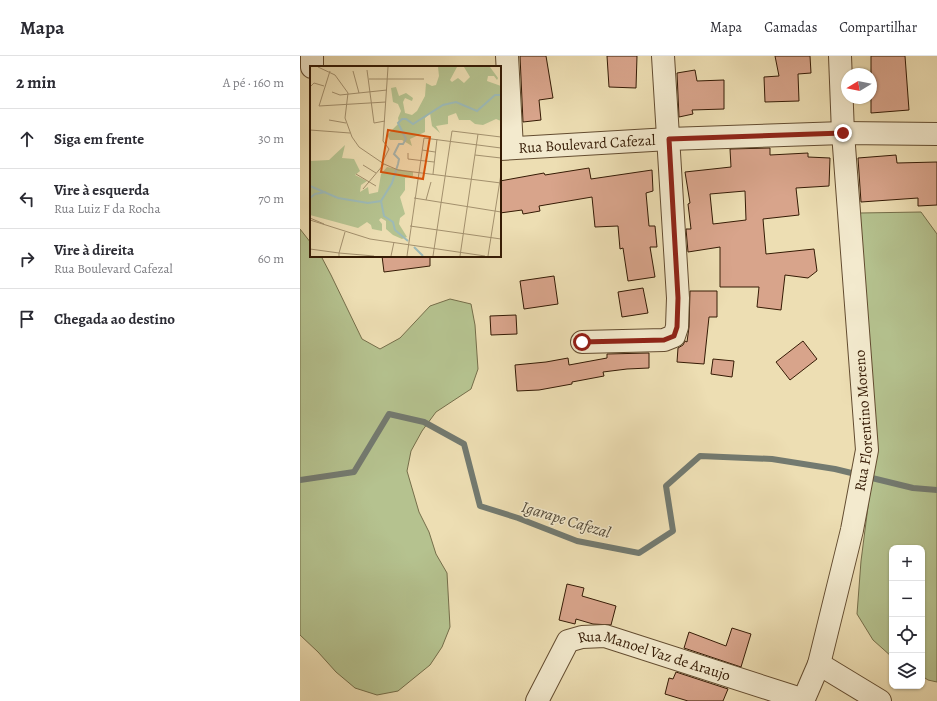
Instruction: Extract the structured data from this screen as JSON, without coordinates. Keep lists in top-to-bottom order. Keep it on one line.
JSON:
{"streets":{"street":["Rua Boulevard Cafezal","Rua Florentino Moreno","Rua Manoel Vaz de Araujo"]},"crossings":[["Rua Boulevard Cafezal","Rua Florentino Moreno"],["Rua Florentino Moreno","Rua Manoel Vaz de Araujo"]],"water":["Igarape Cafezal"],"north":"left","page":{"header":"Mapa","nav":["Mapa","Camadas","Compartilhar"],"heading":["2 min","A pé · 160 m"],"list":[["Siga em frente","30 m"],["Vire à esquerda","Rua Luiz F da Rocha","70 m"],["Vire à direita","Rua Boulevard Cafezal","60 m"],"Chegada ao destino"],"map_buttons":["+","−"]}}
